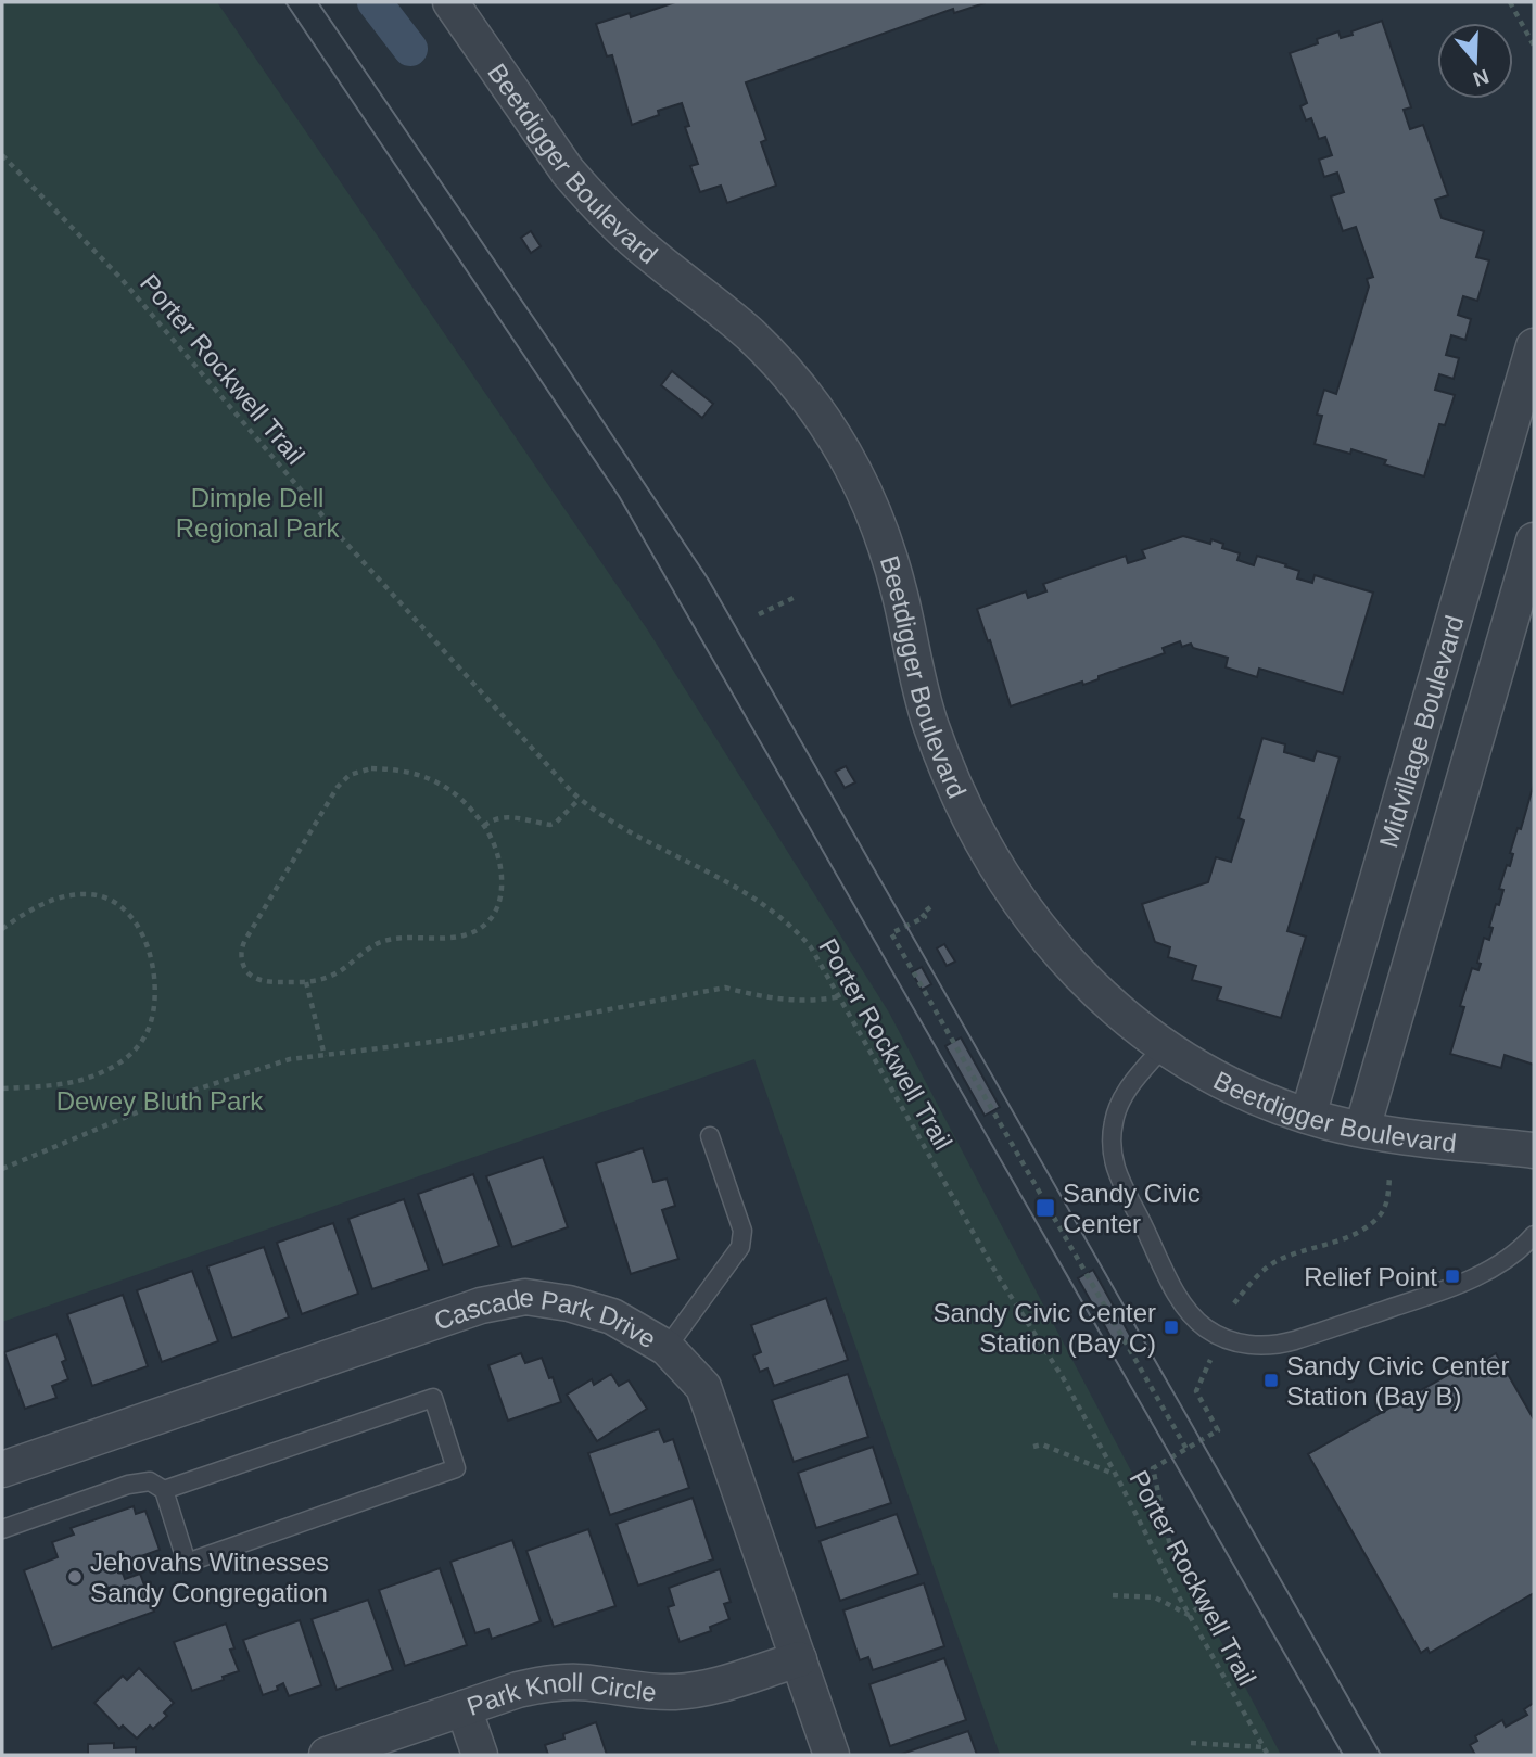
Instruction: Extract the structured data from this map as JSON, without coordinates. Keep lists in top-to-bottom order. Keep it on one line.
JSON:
{"streets":{"street":["Beetdigger Boulevard","Midvillage Boulevard","Cascade Park Drive","Park Knoll Circle"],"path":["Porter Rockwell Trail"]},"crossings":[["Beetdigger Boulevard","Midvillage Boulevard"],["Cascade Park Drive","Park Knoll Circle"]],"parks":["Dimple Dell Regional Park","Dewey Bluth Park"],"places":{"transit":["Sandy Civic Center","Relief Point","Sandy Civic Center Station (Bay C)","Sandy Civic Center Station (Bay B)"],"other":["Jehovahs Witnesses Sandy Congregation"]},"north":"bottom"}
